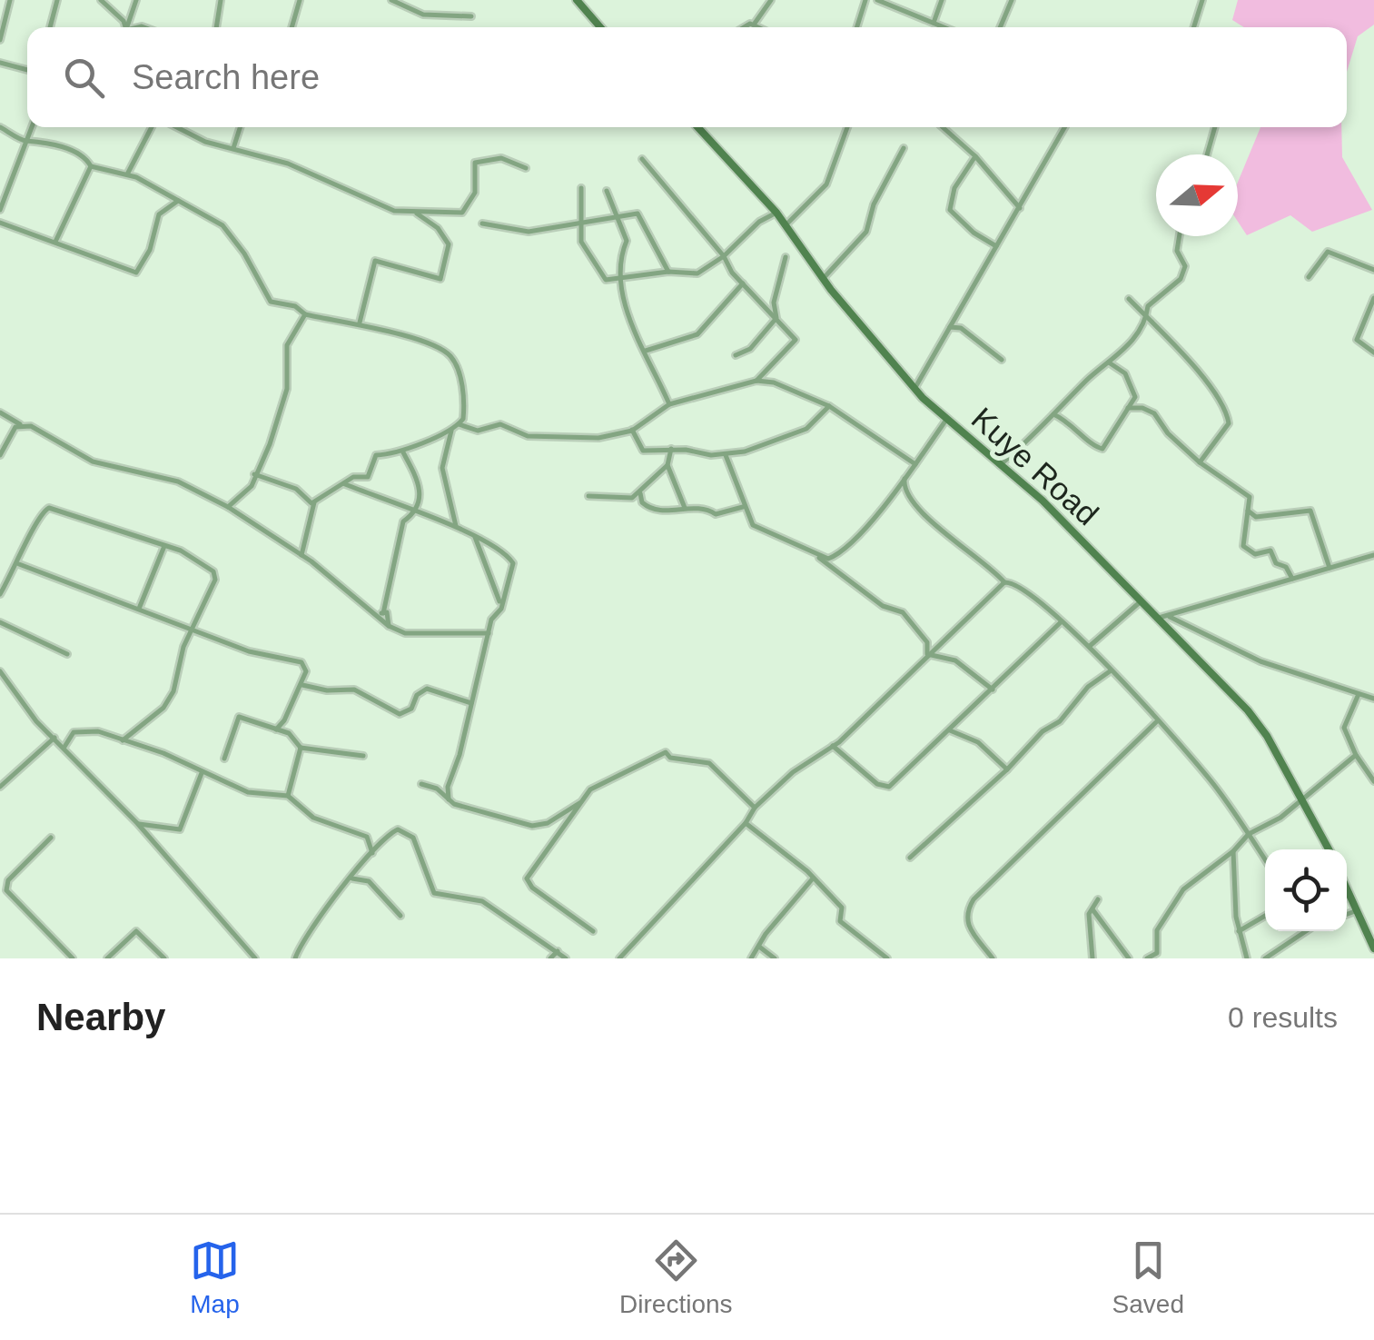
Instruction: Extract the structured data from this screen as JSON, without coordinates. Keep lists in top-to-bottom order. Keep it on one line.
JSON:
{"streets":{"street":["Kuye Road"]},"north":"right","page":{"search":"Search here","heading":["Nearby","0 results"],"nav":["Map","Directions","Saved"]}}
